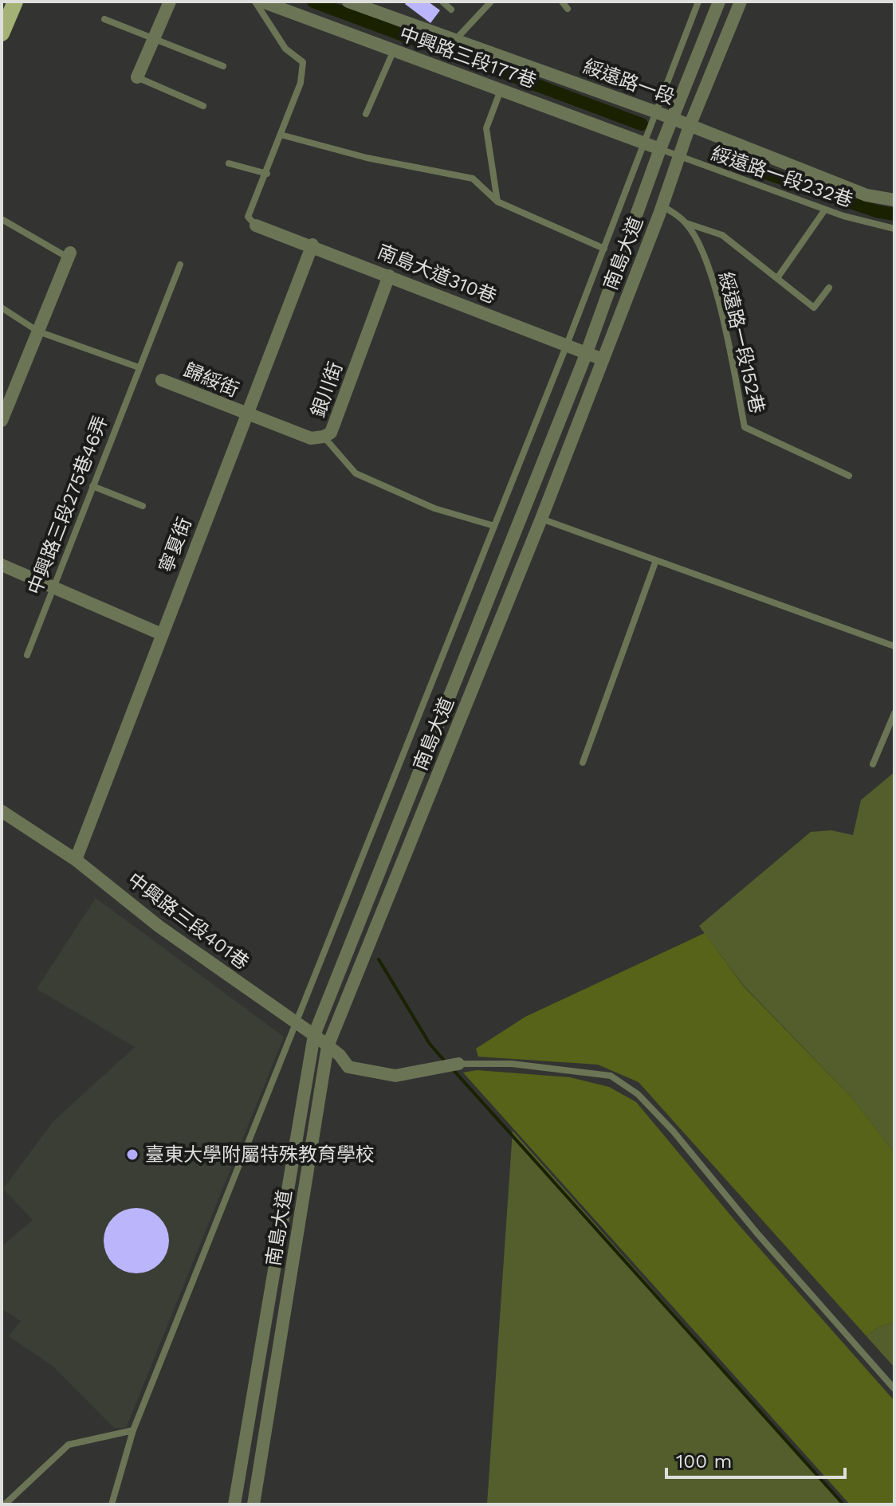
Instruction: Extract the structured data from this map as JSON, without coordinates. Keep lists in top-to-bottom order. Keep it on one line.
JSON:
{"streets":{"street":["中興路三段177巷","綏遠路一段","南島大道","南島大道310巷","歸綏街","銀川街","寧夏街","中興路三段401巷"],"lane":["綏遠路一段232巷","綏遠路一段152巷","中興路三段275巷46弄"]},"crossings":[["中興路三段177巷","綏遠路一段232巷"],["中興路三段177巷","南島大道"],["綏遠路一段","南島大道"],["綏遠路一段232巷","南島大道"],["南島大道","南島大道310巷"],["南島大道","綏遠路一段152巷"],["南島大道","中興路三段401巷"],["南島大道310巷","銀川街"],["南島大道310巷","寧夏街"],["歸綏街","銀川街"],["歸綏街","寧夏街"],["銀川街","寧夏街"],["寧夏街","中興路三段401巷"]],"places":["臺東大學附屬特殊教育學校"],"scale_bar":"100 m"}
